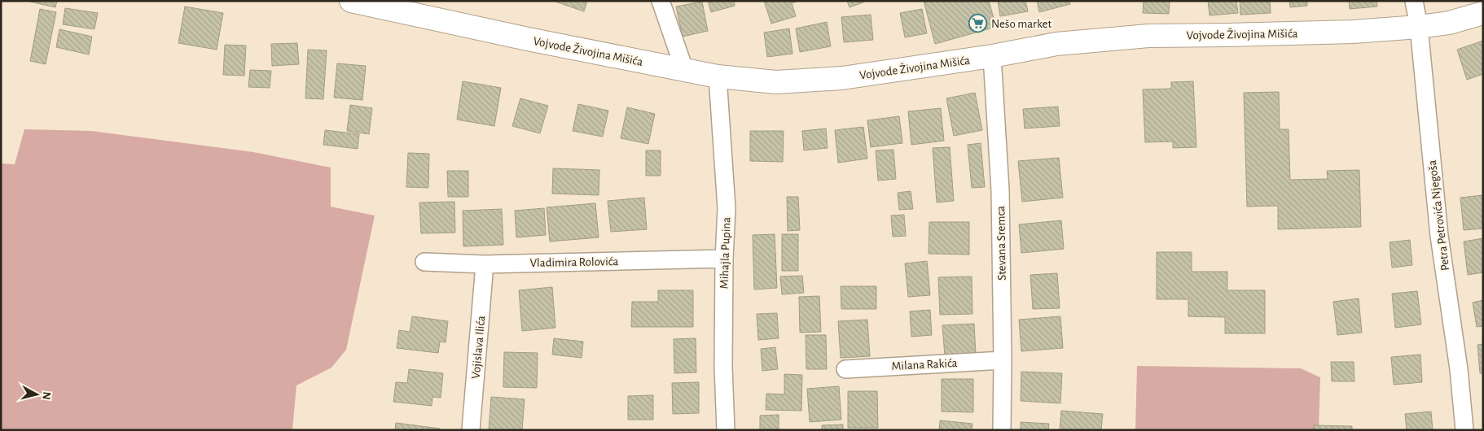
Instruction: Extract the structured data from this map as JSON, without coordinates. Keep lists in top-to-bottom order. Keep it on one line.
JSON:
{"streets":{"street":["Vojvode Živojina Mišića","Petra Petrovića Njegoša","Stevana Sremca","Mihajla Pupina","Vladimira Rolovića","Vojislava Ilića","Milana Rakića"]},"crossings":[["Vojvode Živojina Mišića","Petra Petrovića Njegoša"],["Vojvode Živojina Mišića","Stevana Sremca"],["Vojvode Živojina Mišića","Mihajla Pupina"],["Stevana Sremca","Milana Rakića"],["Mihajla Pupina","Vladimira Rolovića"],["Vladimira Rolovića","Vojislava Ilića"]],"places":{"supermarket":["Nešo market"]},"north":"right"}
